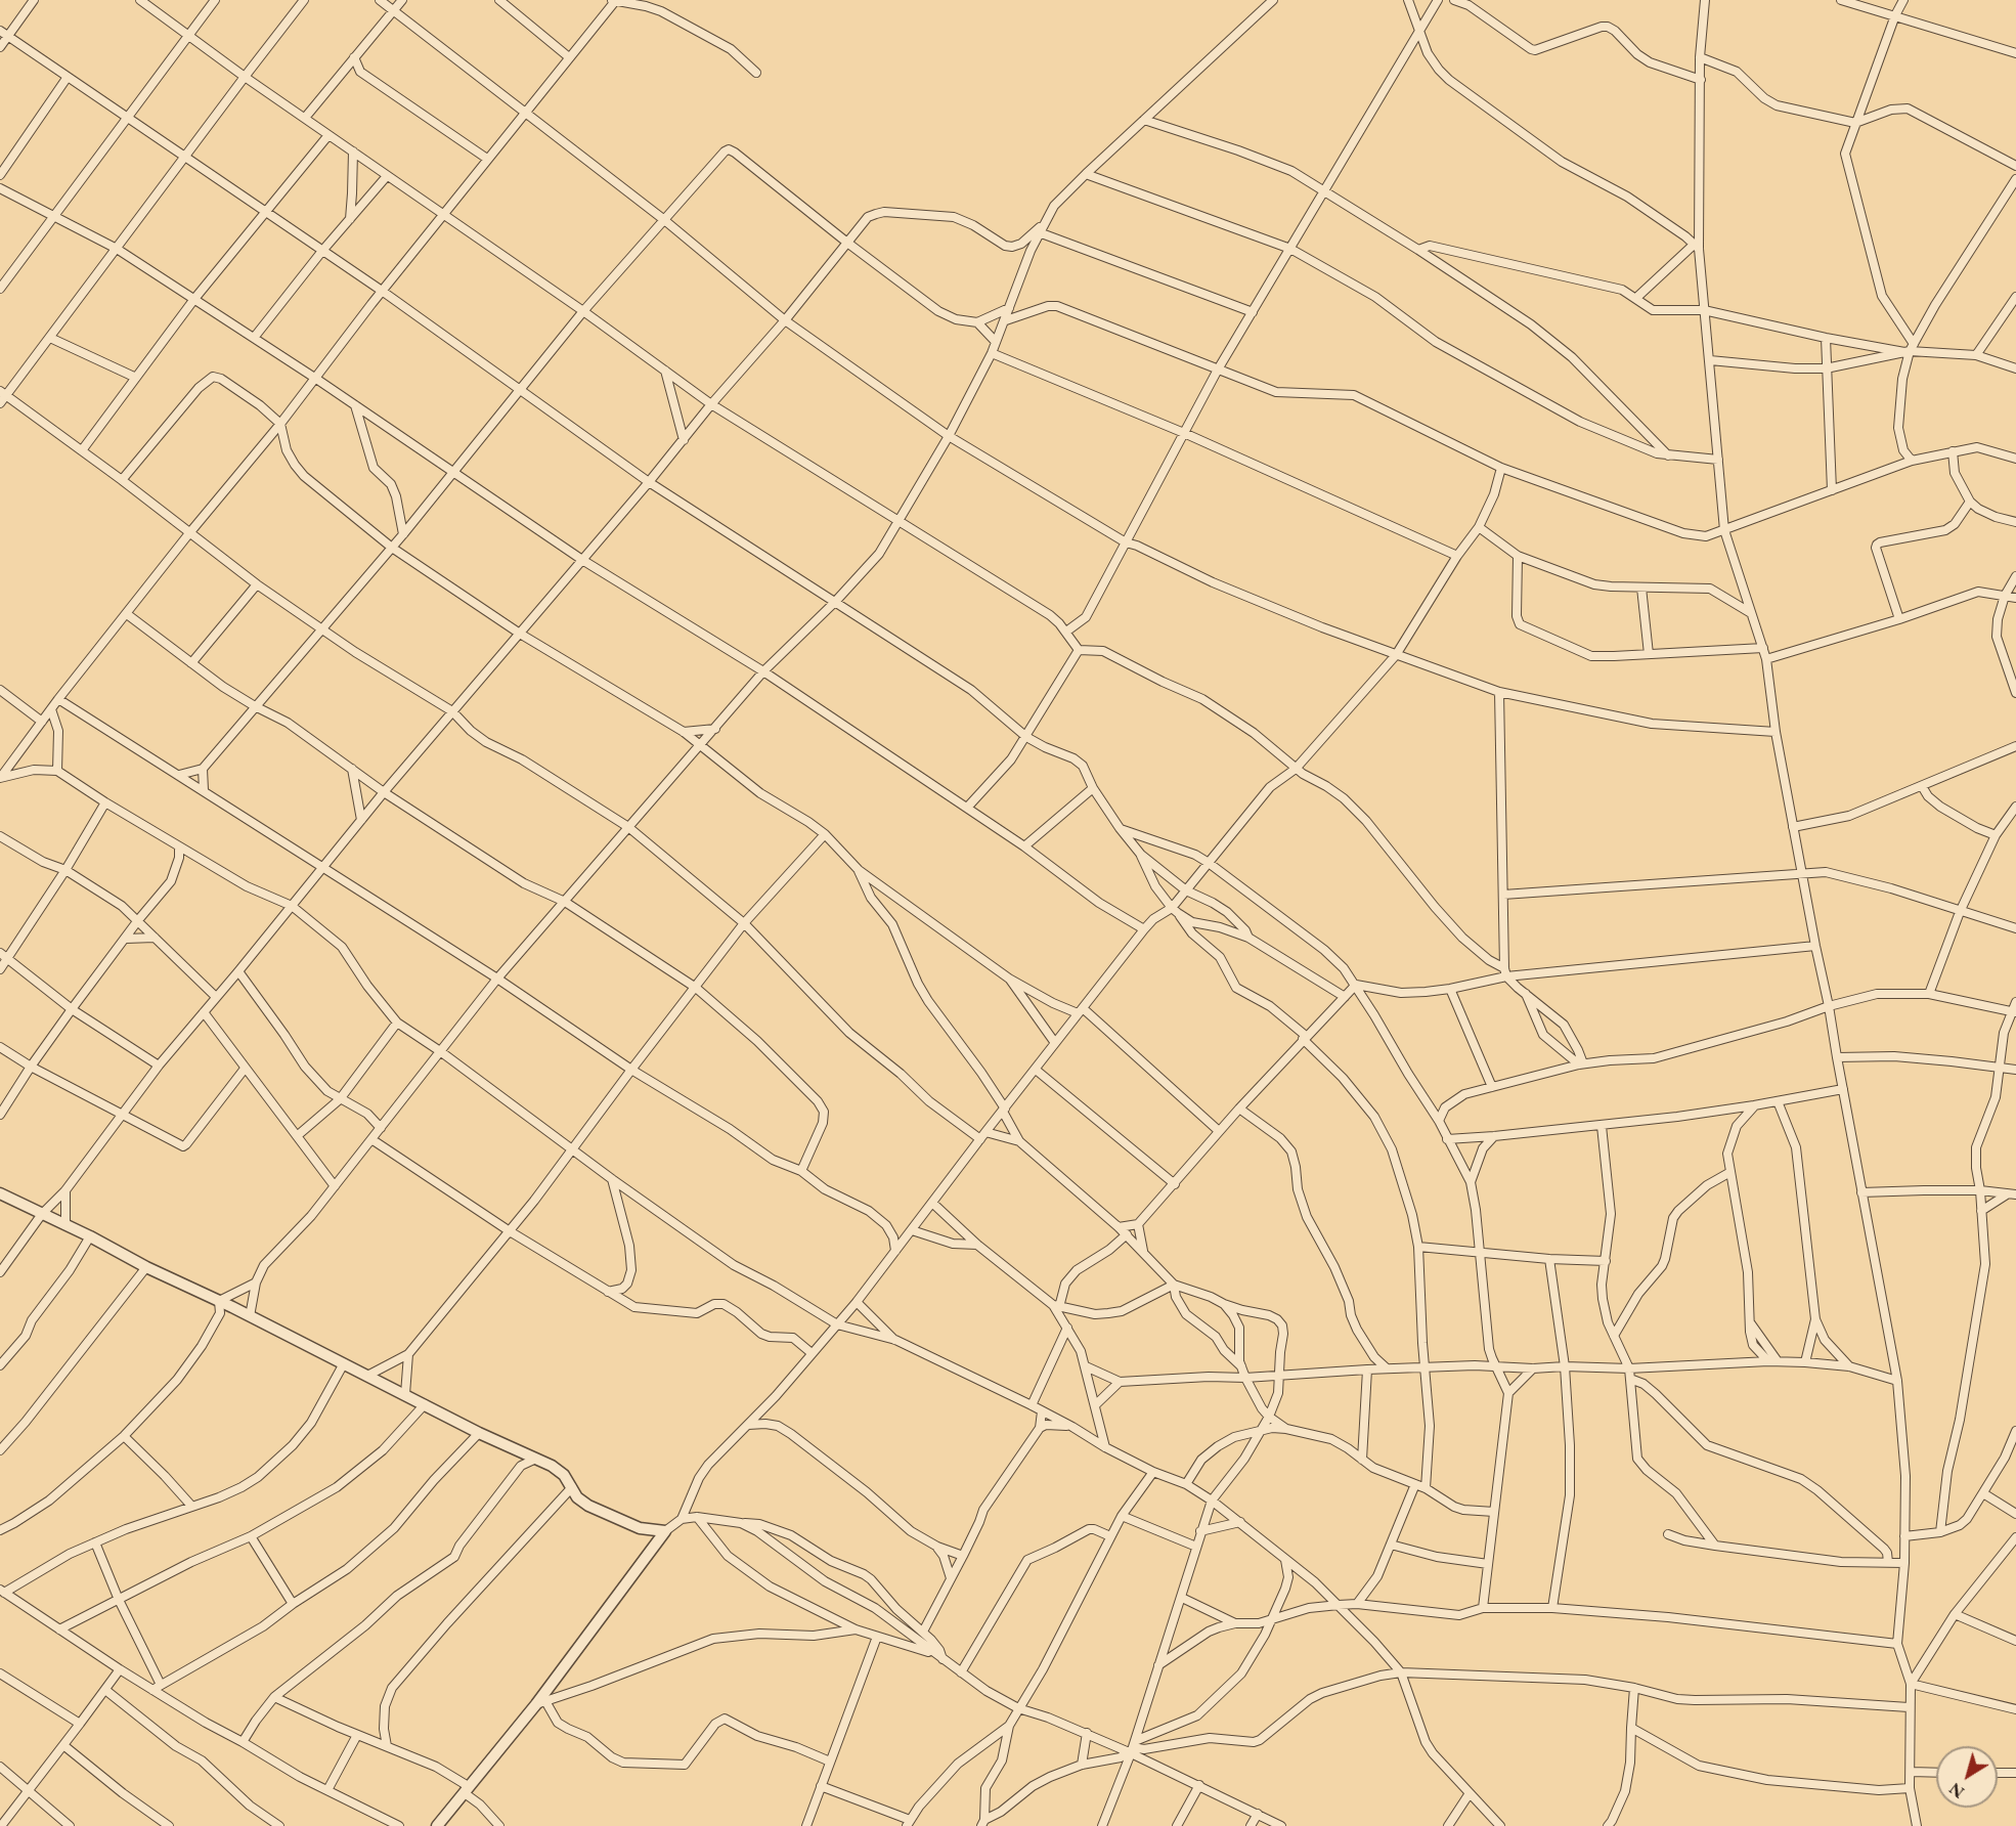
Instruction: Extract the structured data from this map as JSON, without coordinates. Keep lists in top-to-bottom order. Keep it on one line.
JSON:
{"north":"bottom left"}
